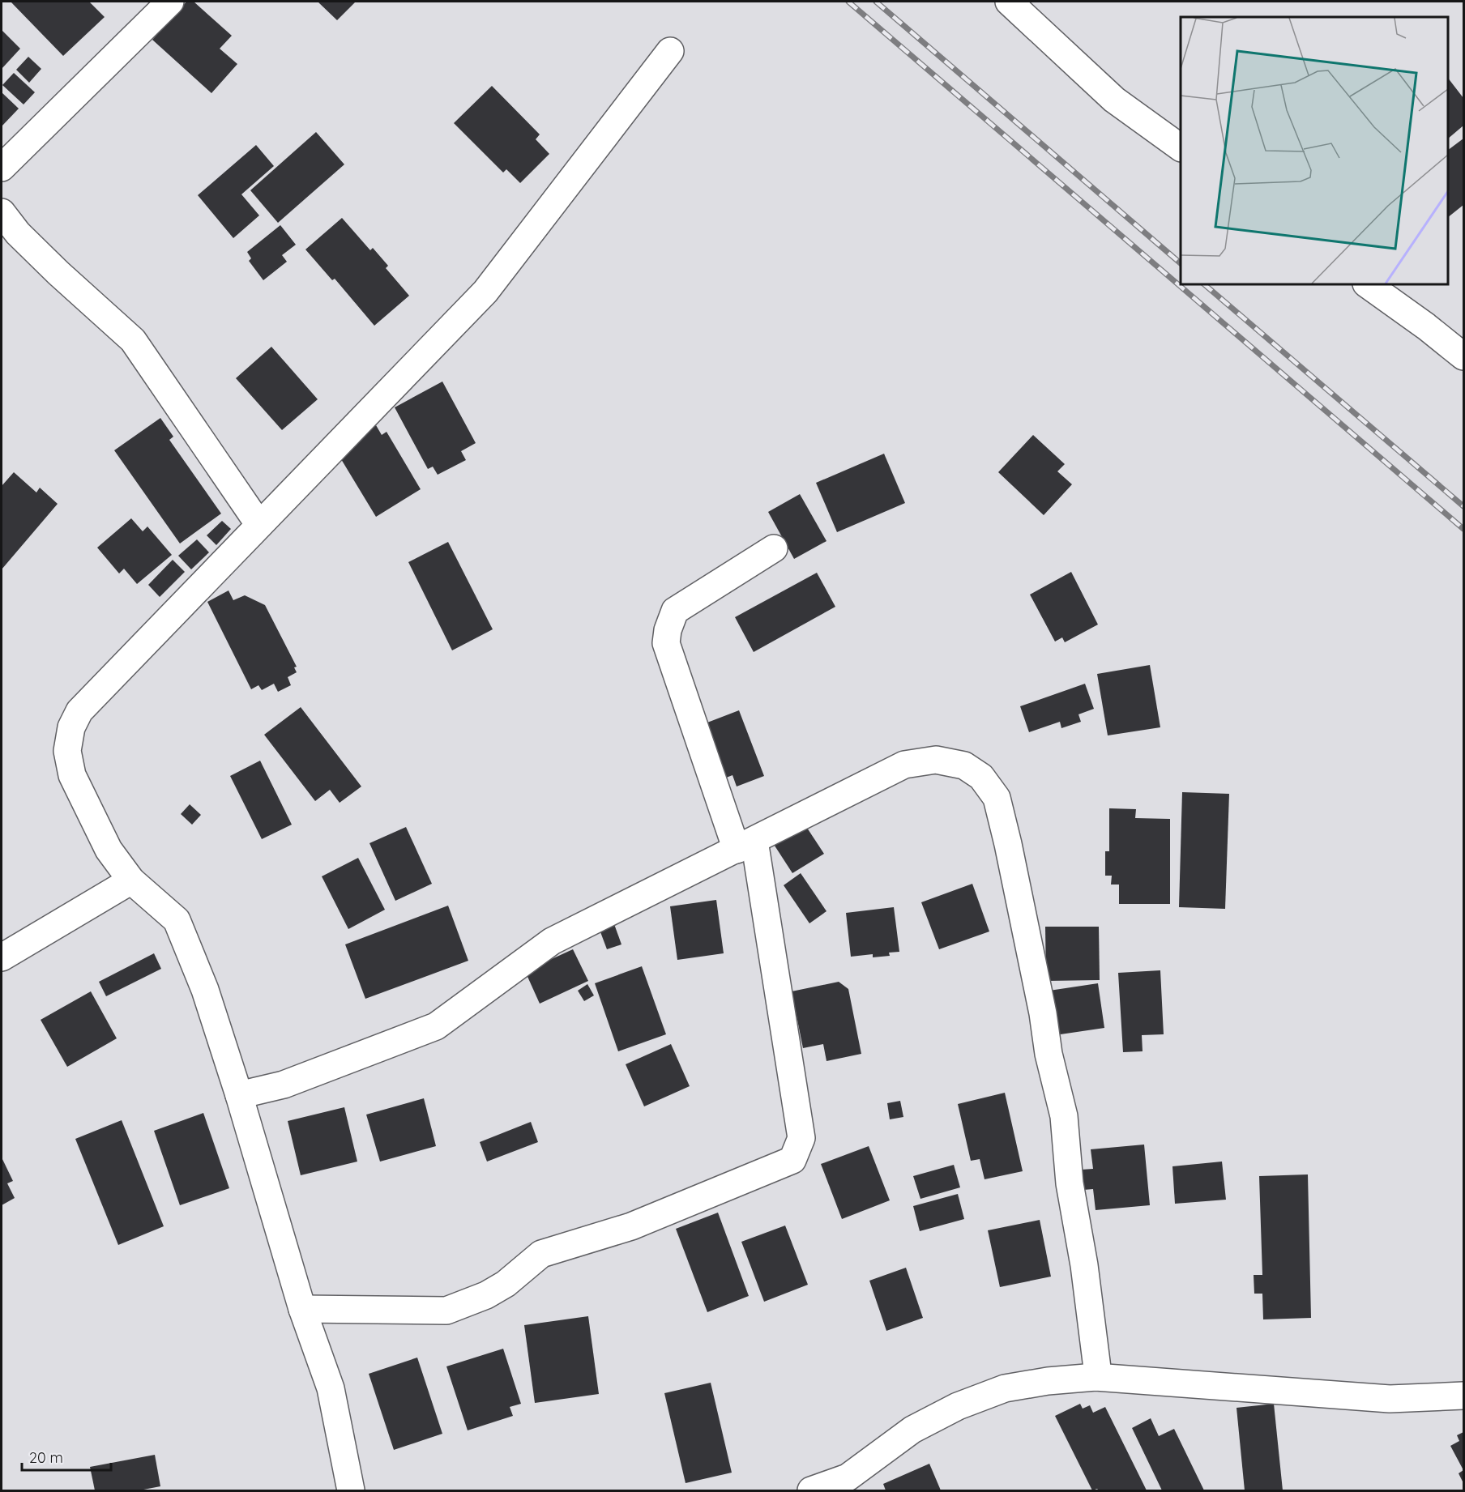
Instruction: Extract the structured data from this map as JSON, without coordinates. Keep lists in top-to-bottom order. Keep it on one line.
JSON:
{"scale_bar":"20 m"}
